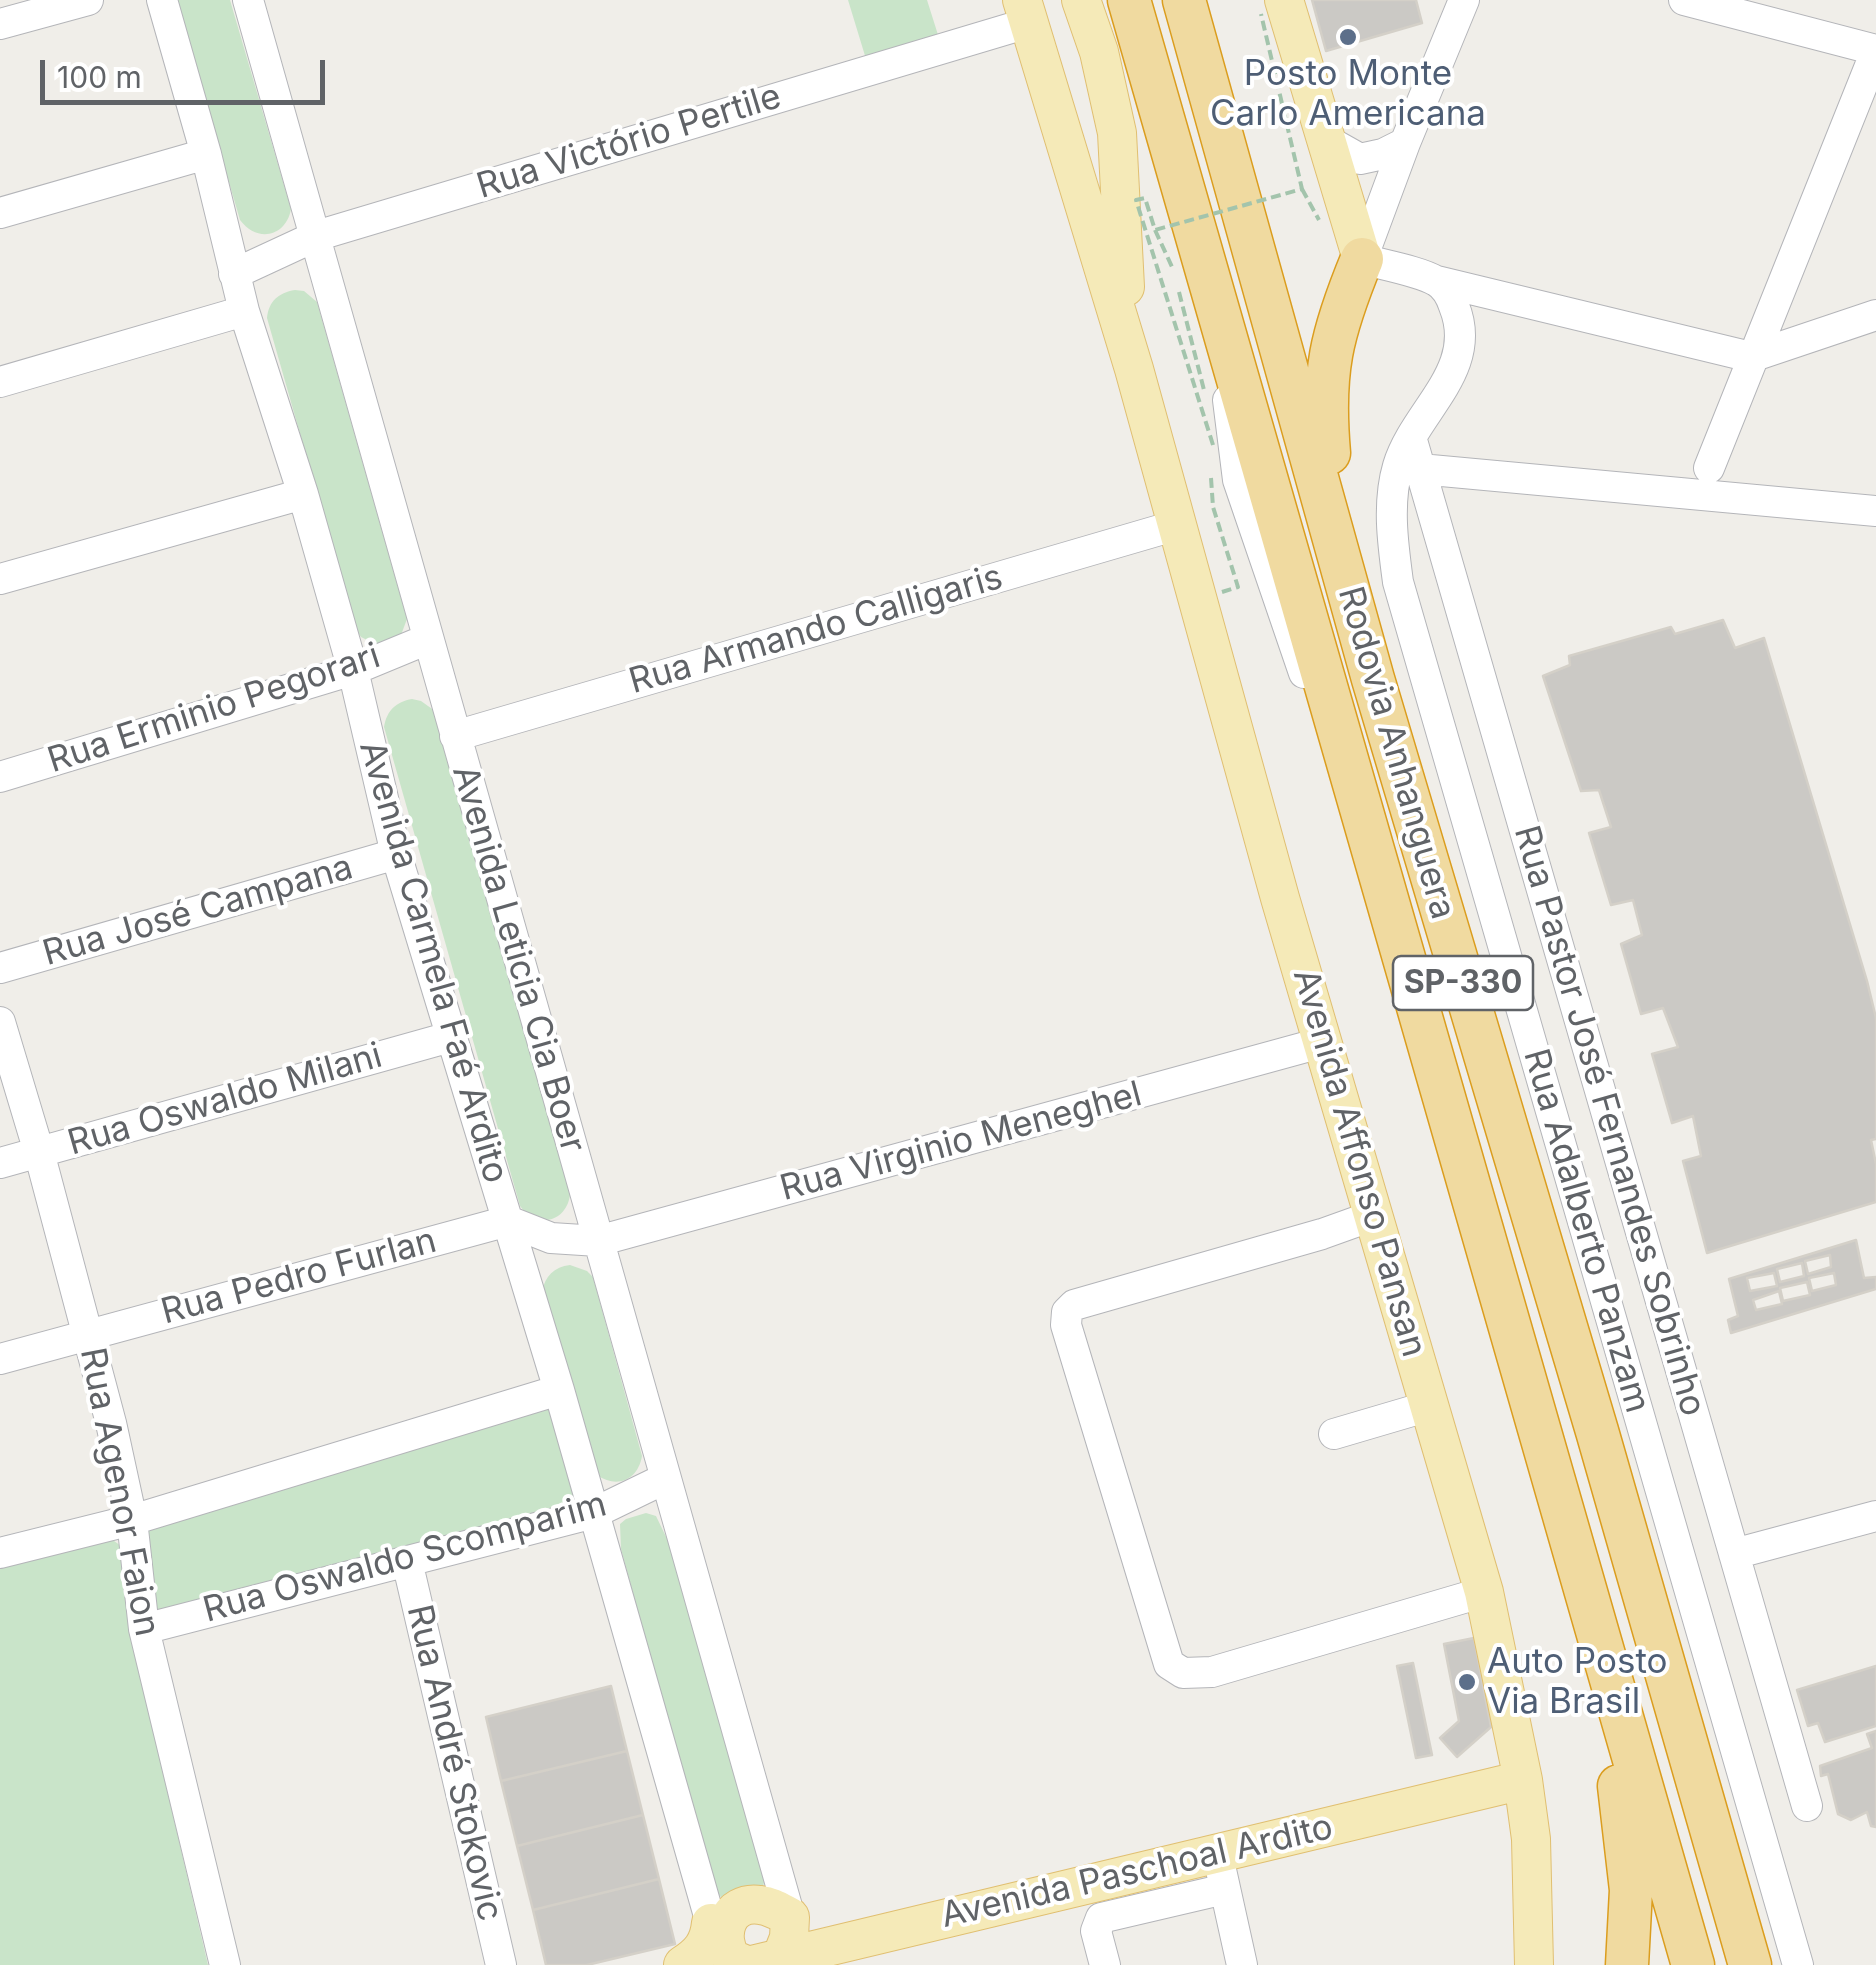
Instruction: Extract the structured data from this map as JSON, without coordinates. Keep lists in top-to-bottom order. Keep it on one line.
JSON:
{"streets":{"highway":["Rodovia Anhanguera","SP-330"],"main road":["Avenida Affonso Pansan","Avenida Paschoal Ardito"],"street":["Rua Victório Pertile","Rua Armando Calligaris","Rua Erminio Pegorari","Rua José Campana","Avenida Leticia Cia Boer","Avenida Carmela Faé Ardito","Rua Oswaldo Milani","Rua Pastor José Fernandes Sobrinho","Rua Virginio Meneghel","Rua Adalberto Panzam","Rua Pedro Furlan","Rua Agenor Faion","Rua Oswaldo Scomparim","Rua André Stokovic"]},"crossings":[["Rua Victório Pertile","Avenida Leticia Cia Boer"],["Rua Victório Pertile","Avenida Carmela Faé Ardito"],["Rua Victório Pertile","Avenida Affonso Pansan"],["Rua Armando Calligaris","Avenida Leticia Cia Boer"],["Rua Armando Calligaris","Avenida Affonso Pansan"],["Rua Erminio Pegorari","Avenida Leticia Cia Boer"],["Rua Erminio Pegorari","Avenida Carmela Faé Ardito"],["Rua José Campana","Avenida Carmela Faé Ardito"],["Avenida Leticia Cia Boer","Avenida Carmela Faé Ardito"],["Avenida Leticia Cia Boer","Rua Virginio Meneghel"],["Avenida Leticia Cia Boer","Rua Oswaldo Scomparim"],["Avenida Leticia Cia Boer","Avenida Paschoal Ardito"],["Avenida Carmela Faé Ardito","Rua Oswaldo Milani"],["Avenida Carmela Faé Ardito","Rua Pedro Furlan"],["Avenida Carmela Faé Ardito","Rua Oswaldo Scomparim"],["Avenida Carmela Faé Ardito","Avenida Paschoal Ardito"],["Rua Oswaldo Milani","Rua Agenor Faion"],["Rua Pastor José Fernandes Sobrinho","Rua Adalberto Panzam"],["Rua Virginio Meneghel","Avenida Affonso Pansan"],["Avenida Affonso Pansan","Avenida Paschoal Ardito"],["Rua Pedro Furlan","Rua Agenor Faion"],["Rua Agenor Faion","Rua Oswaldo Scomparim"],["Rua Oswaldo Scomparim","Rua André Stokovic"]],"places":["Posto Monte Carlo Americana","Auto Posto Via Brasil"],"scale_bar":"100 m"}
